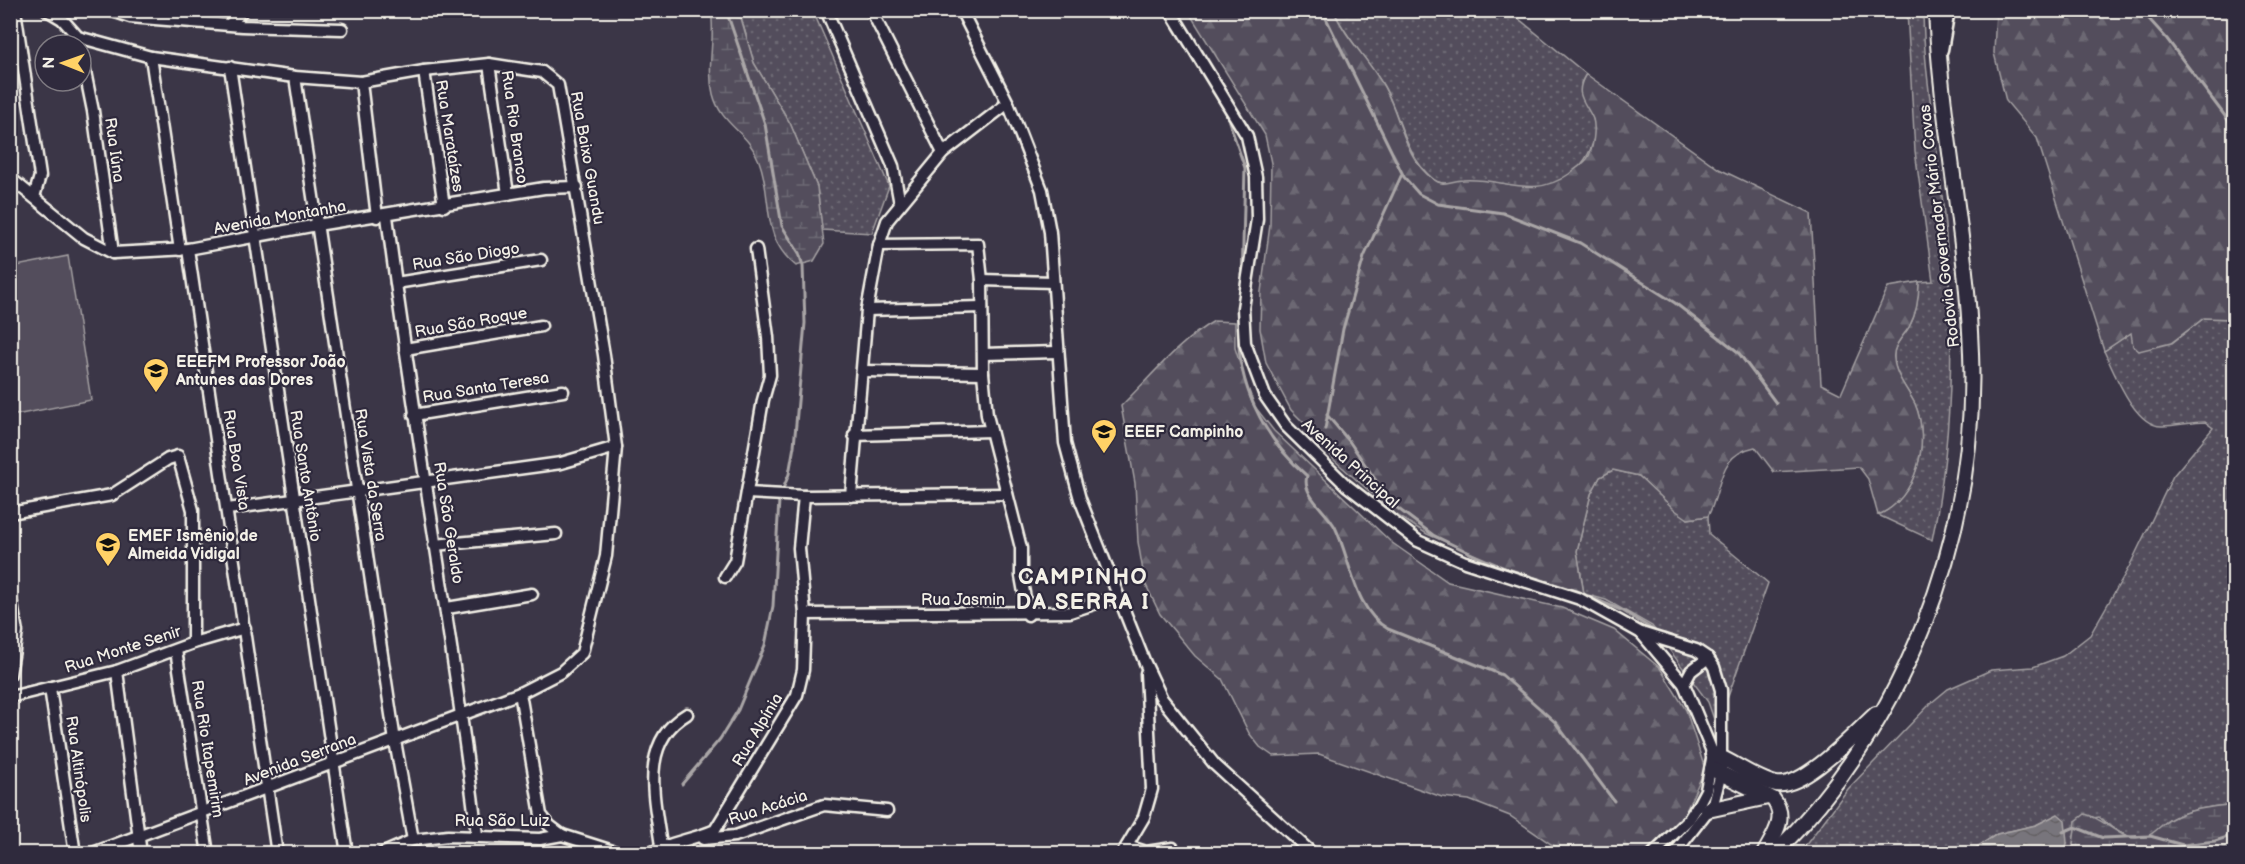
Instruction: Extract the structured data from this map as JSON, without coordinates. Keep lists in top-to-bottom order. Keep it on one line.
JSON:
{"streets":{"main road":["Rodovia Governador Mário Covas"],"street":["Rua Rio Branco","Rua Marataízes","Rua Iúna","Rua Baixo Guandu","Avenida Montanha","Rua São Diogo","Rua São Roque","Rua Santa Teresa","Rua Boa Vista","Avenida Principal","Rua Vista da Serra","Rua Santo Antônio","Rua São Geraldo","Rua Jasmin","Rua Monte Senir","Rua Alpínia","Rua Rio Itapemirim","Avenida Serrana","Rua Altinópolis","Rua Acácia","Rua São Luiz"]},"crossings":[["Rua Rio Branco","Rua Baixo Guandu"],["Rua Rio Branco","Avenida Montanha"],["Rua Marataízes","Rua Baixo Guandu"],["Rua Marataízes","Avenida Montanha"],["Rua Iúna","Avenida Montanha"],["Rua Baixo Guandu","Avenida Montanha"],["Rua Baixo Guandu","Rua Boa Vista"],["Rua Baixo Guandu","Rua Vista da Serra"],["Rua Baixo Guandu","Rua Santo Antônio"],["Rua Baixo Guandu","Rua São Geraldo"],["Rua Baixo Guandu","Avenida Serrana"],["Avenida Montanha","Rua Boa Vista"],["Avenida Montanha","Rua Vista da Serra"],["Avenida Montanha","Rua Santo Antônio"],["Avenida Montanha","Rua São Geraldo"],["Rua São Diogo","Rua São Geraldo"],["Rua São Roque","Rua São Geraldo"],["Rua Santa Teresa","Rua São Geraldo"],["Rua Boa Vista","Rua Monte Senir"],["Rua Boa Vista","Avenida Serrana"],["Rua Vista da Serra","Avenida Serrana"],["Rua Vista da Serra","Rua São Luiz"],["Rua Santo Antônio","Avenida Serrana"],["Rua São Geraldo","Avenida Serrana"],["Rua São Geraldo","Rua São Luiz"],["Rua Jasmin","Rua Alpínia"],["Rua Monte Senir","Rua Rio Itapemirim"],["Rua Monte Senir","Rua Altinópolis"],["Rua Alpínia","Rua Acácia"],["Rua Rio Itapemirim","Avenida Serrana"]],"districts":["CAMPINHO DA SERRA I"],"places":{"school or university":["EEEFM Professor João Antunes das Dores","EEEF Campinho","EMEF Ismênio de Almeida Vidigal"]},"north":"left"}
